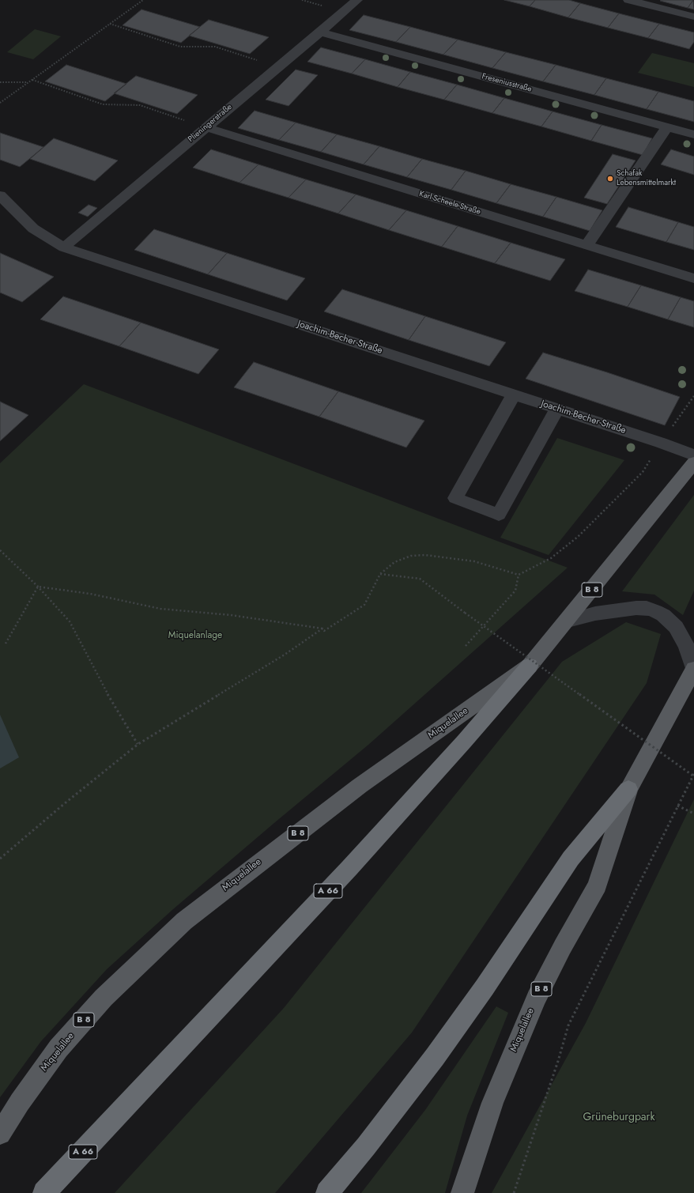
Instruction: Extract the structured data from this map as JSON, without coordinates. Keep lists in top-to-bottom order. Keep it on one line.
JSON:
{"streets":{"highway":["A 66"],"main road":["B 8","Miquelallee"],"street":["Freseniusstraße","Plieningerstraße","Karl-Scheele-Straße","Joachim-Becher-Straße"]},"crossings":[["Freseniusstraße","Plieningerstraße"],["Plieningerstraße","Karl-Scheele-Straße"],["Plieningerstraße","Joachim-Becher-Straße"],["B 8","Miquelallee"],["B 8","A 66"],["Miquelallee","A 66"]],"parks":["Miquelanlage","Grüneburgpark"],"places":["Schafak Lebensmittelmarkt"]}
